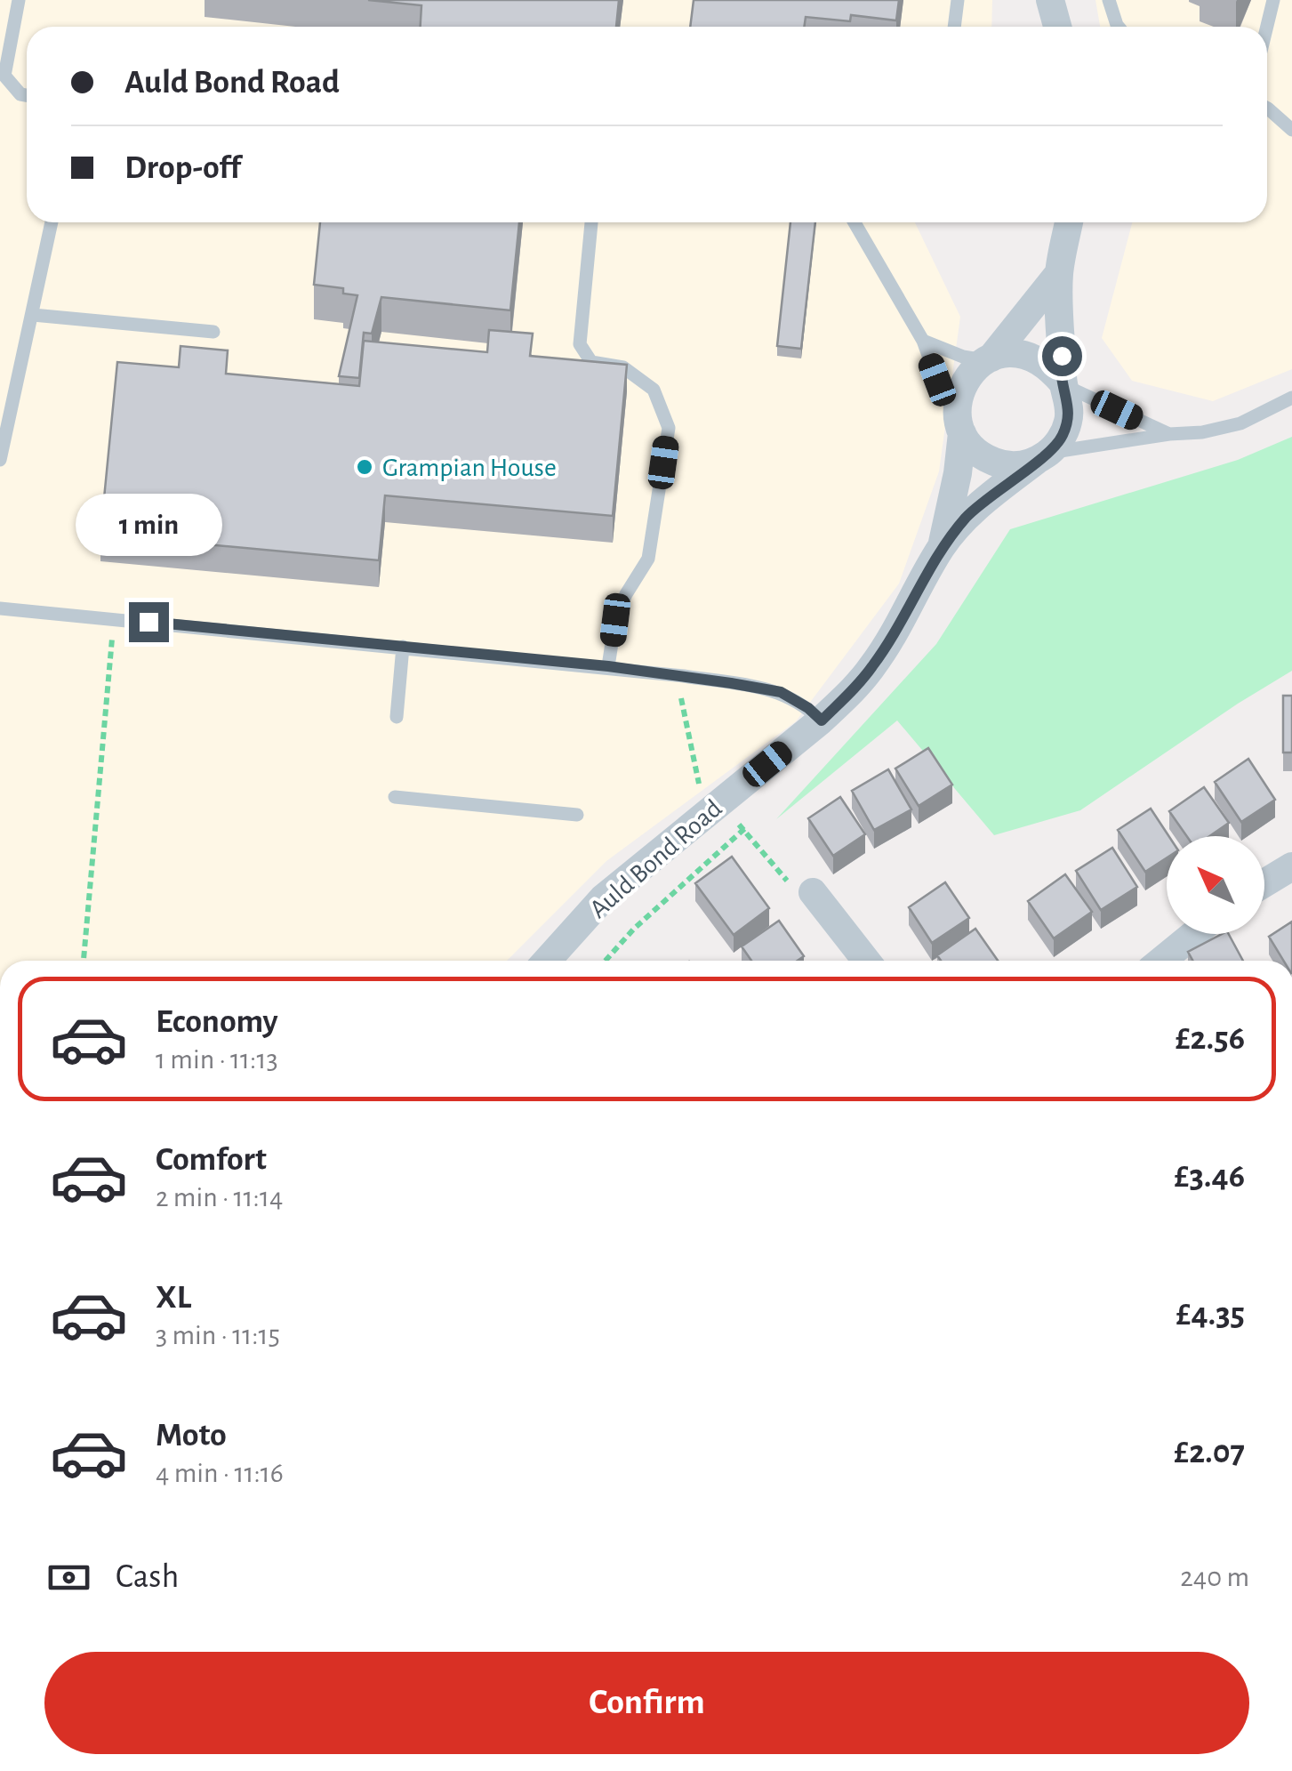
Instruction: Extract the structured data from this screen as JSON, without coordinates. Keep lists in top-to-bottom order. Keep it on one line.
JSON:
{"streets":{"street":["Auld Bond Road"]},"places":["Grampian House"],"north":"top left","page":{"banner":["Auld Bond Road","Drop-off"],"bubble":"1 min","list":[{"name":"Economy","note":"1 min · 11:13","value":"£2.56"},{"name":"Comfort","note":"2 min · 11:14","value":"£3.46"},{"name":"XL","note":"3 min · 11:15","value":"£4.35"},{"name":"Moto","note":"4 min · 11:16","value":"£2.07"}],"pay":["Cash","240 m"],"buttons":"Confirm"}}
